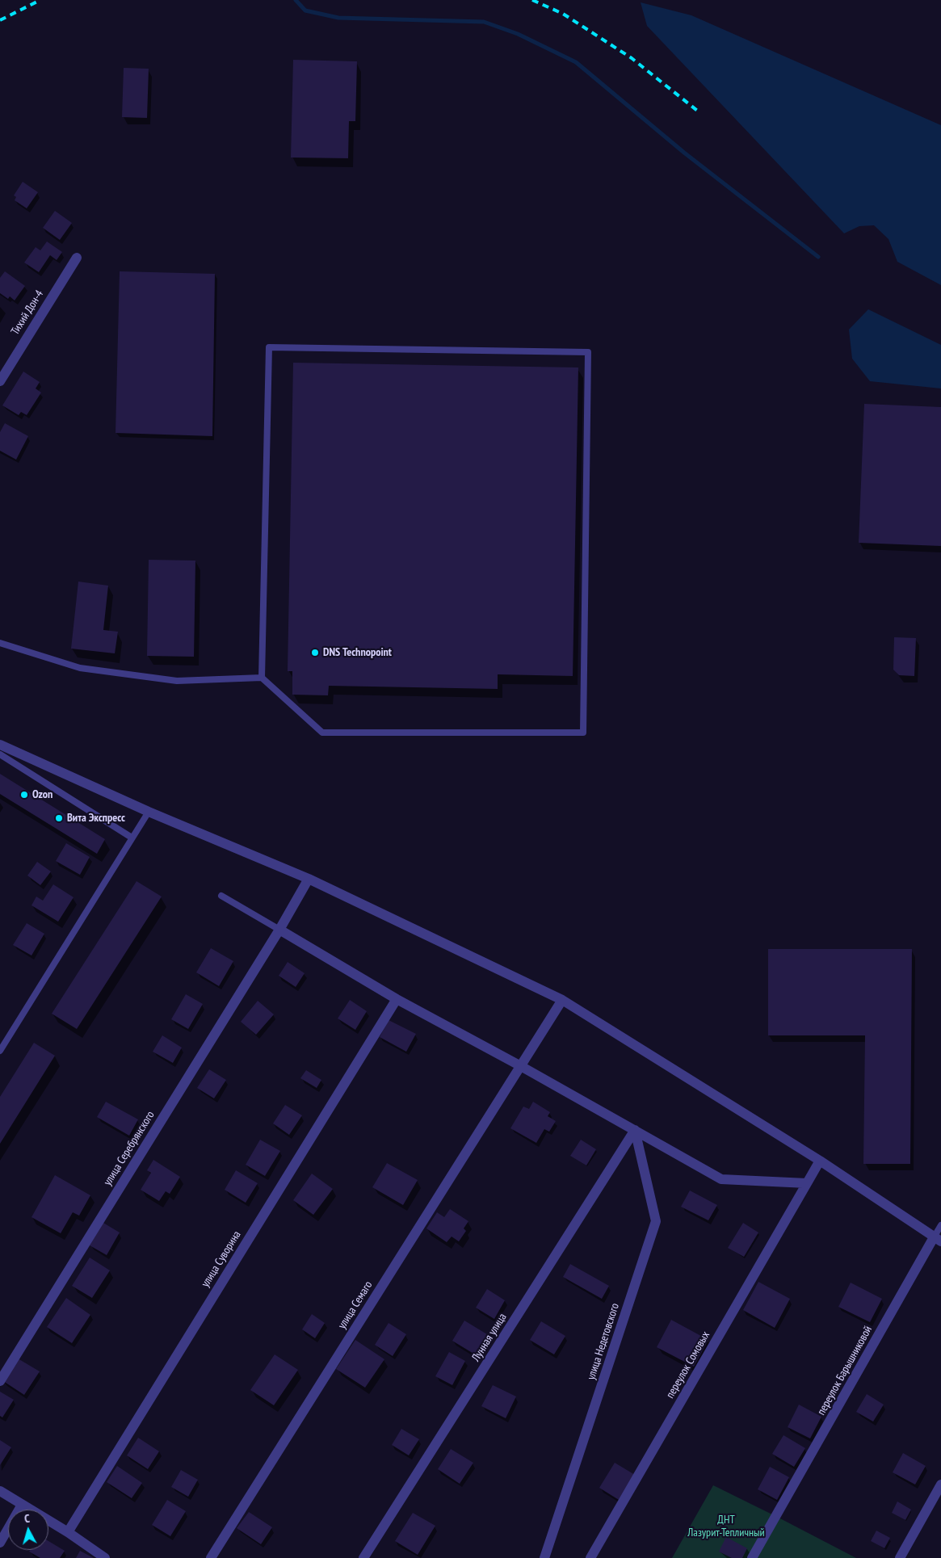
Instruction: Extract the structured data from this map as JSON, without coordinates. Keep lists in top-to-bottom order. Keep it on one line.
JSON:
{"streets":{"street":["Тихий Дон-4","улица Серебрянского","улица Суворина","улица Семаго","Лунная улица","улица Недетовского","переулок Сомовых","переулок Барышниковой"]},"crossings":[["Лунная улица","улица Недетовского"]],"parks":["ДНТ Лазурит-Тепличный"],"places":["DNS Technopoint","Ozon","Вита Экспресс"],"north":"top"}
